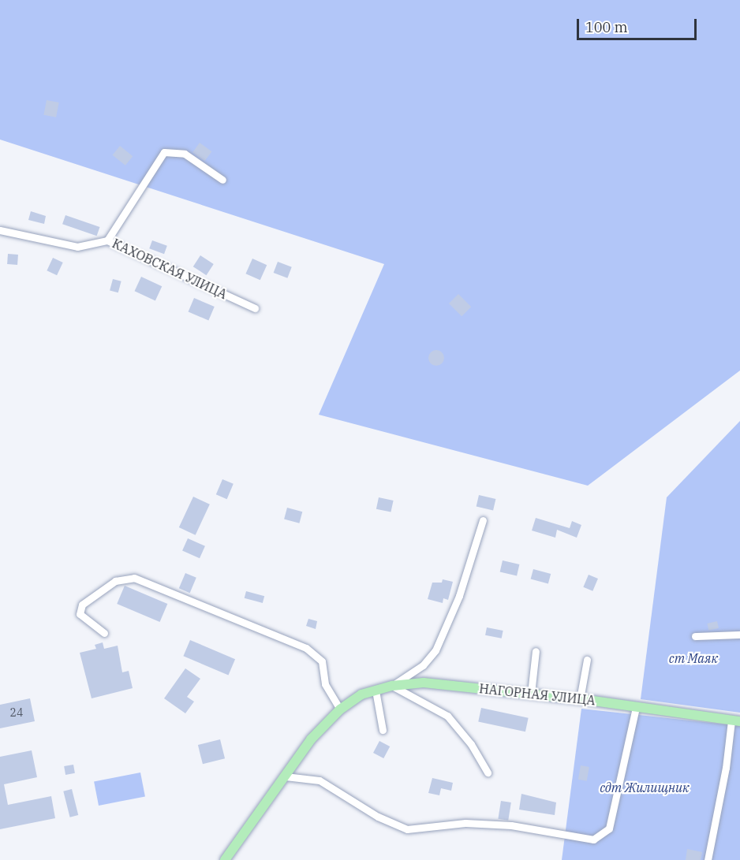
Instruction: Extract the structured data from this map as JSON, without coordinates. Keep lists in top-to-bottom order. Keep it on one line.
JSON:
{"streets":{"main road":["НАГОРНАЯ УЛИЦА"],"street":["КАХОВСКАЯ УЛИЦА"]},"parks":["ст Маяк","сдт Жилищник"],"house_numbers":["24"],"scale_bar":"100 m"}
